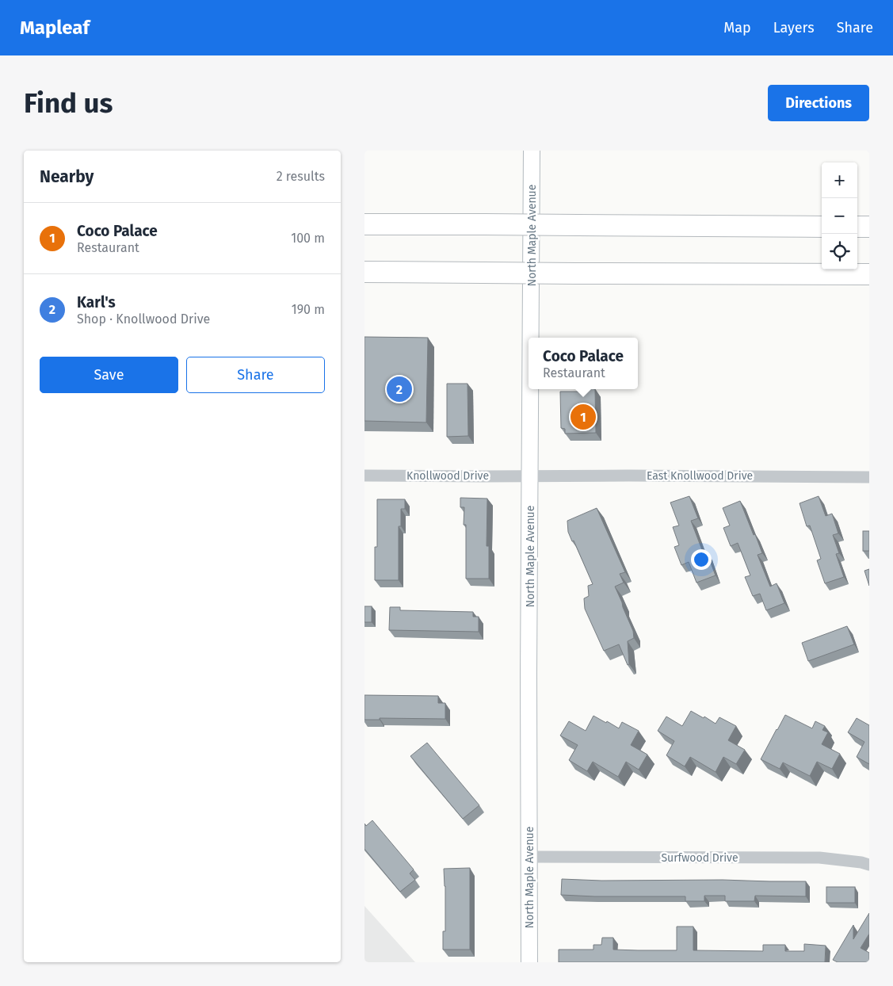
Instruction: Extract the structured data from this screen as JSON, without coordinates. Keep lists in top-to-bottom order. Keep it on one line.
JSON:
{"streets":{"street":["North Maple Avenue","Knollwood Drive","East Knollwood Drive","Surfwood Drive"]},"crossings":[["North Maple Avenue","Knollwood Drive"],["North Maple Avenue","East Knollwood Drive"],["North Maple Avenue","Surfwood Drive"],["Knollwood Drive","East Knollwood Drive"]],"page":{"header":"Mapleaf","nav":["Map","Layers","Share"],"buttons":["Directions",["Save","Share"]],"title":"Find us","heading":["Nearby","2 results"],"map_buttons":["+","−"],"list":[{"mark":"1","name":"Coco Palace","note":"Restaurant","value":"100 m"},{"mark":"2","name":"Karl's","note":"Shop · Knollwood Drive","value":"190 m"}],"popup":["Coco Palace","Restaurant"],"pins":["2","1"]}}
